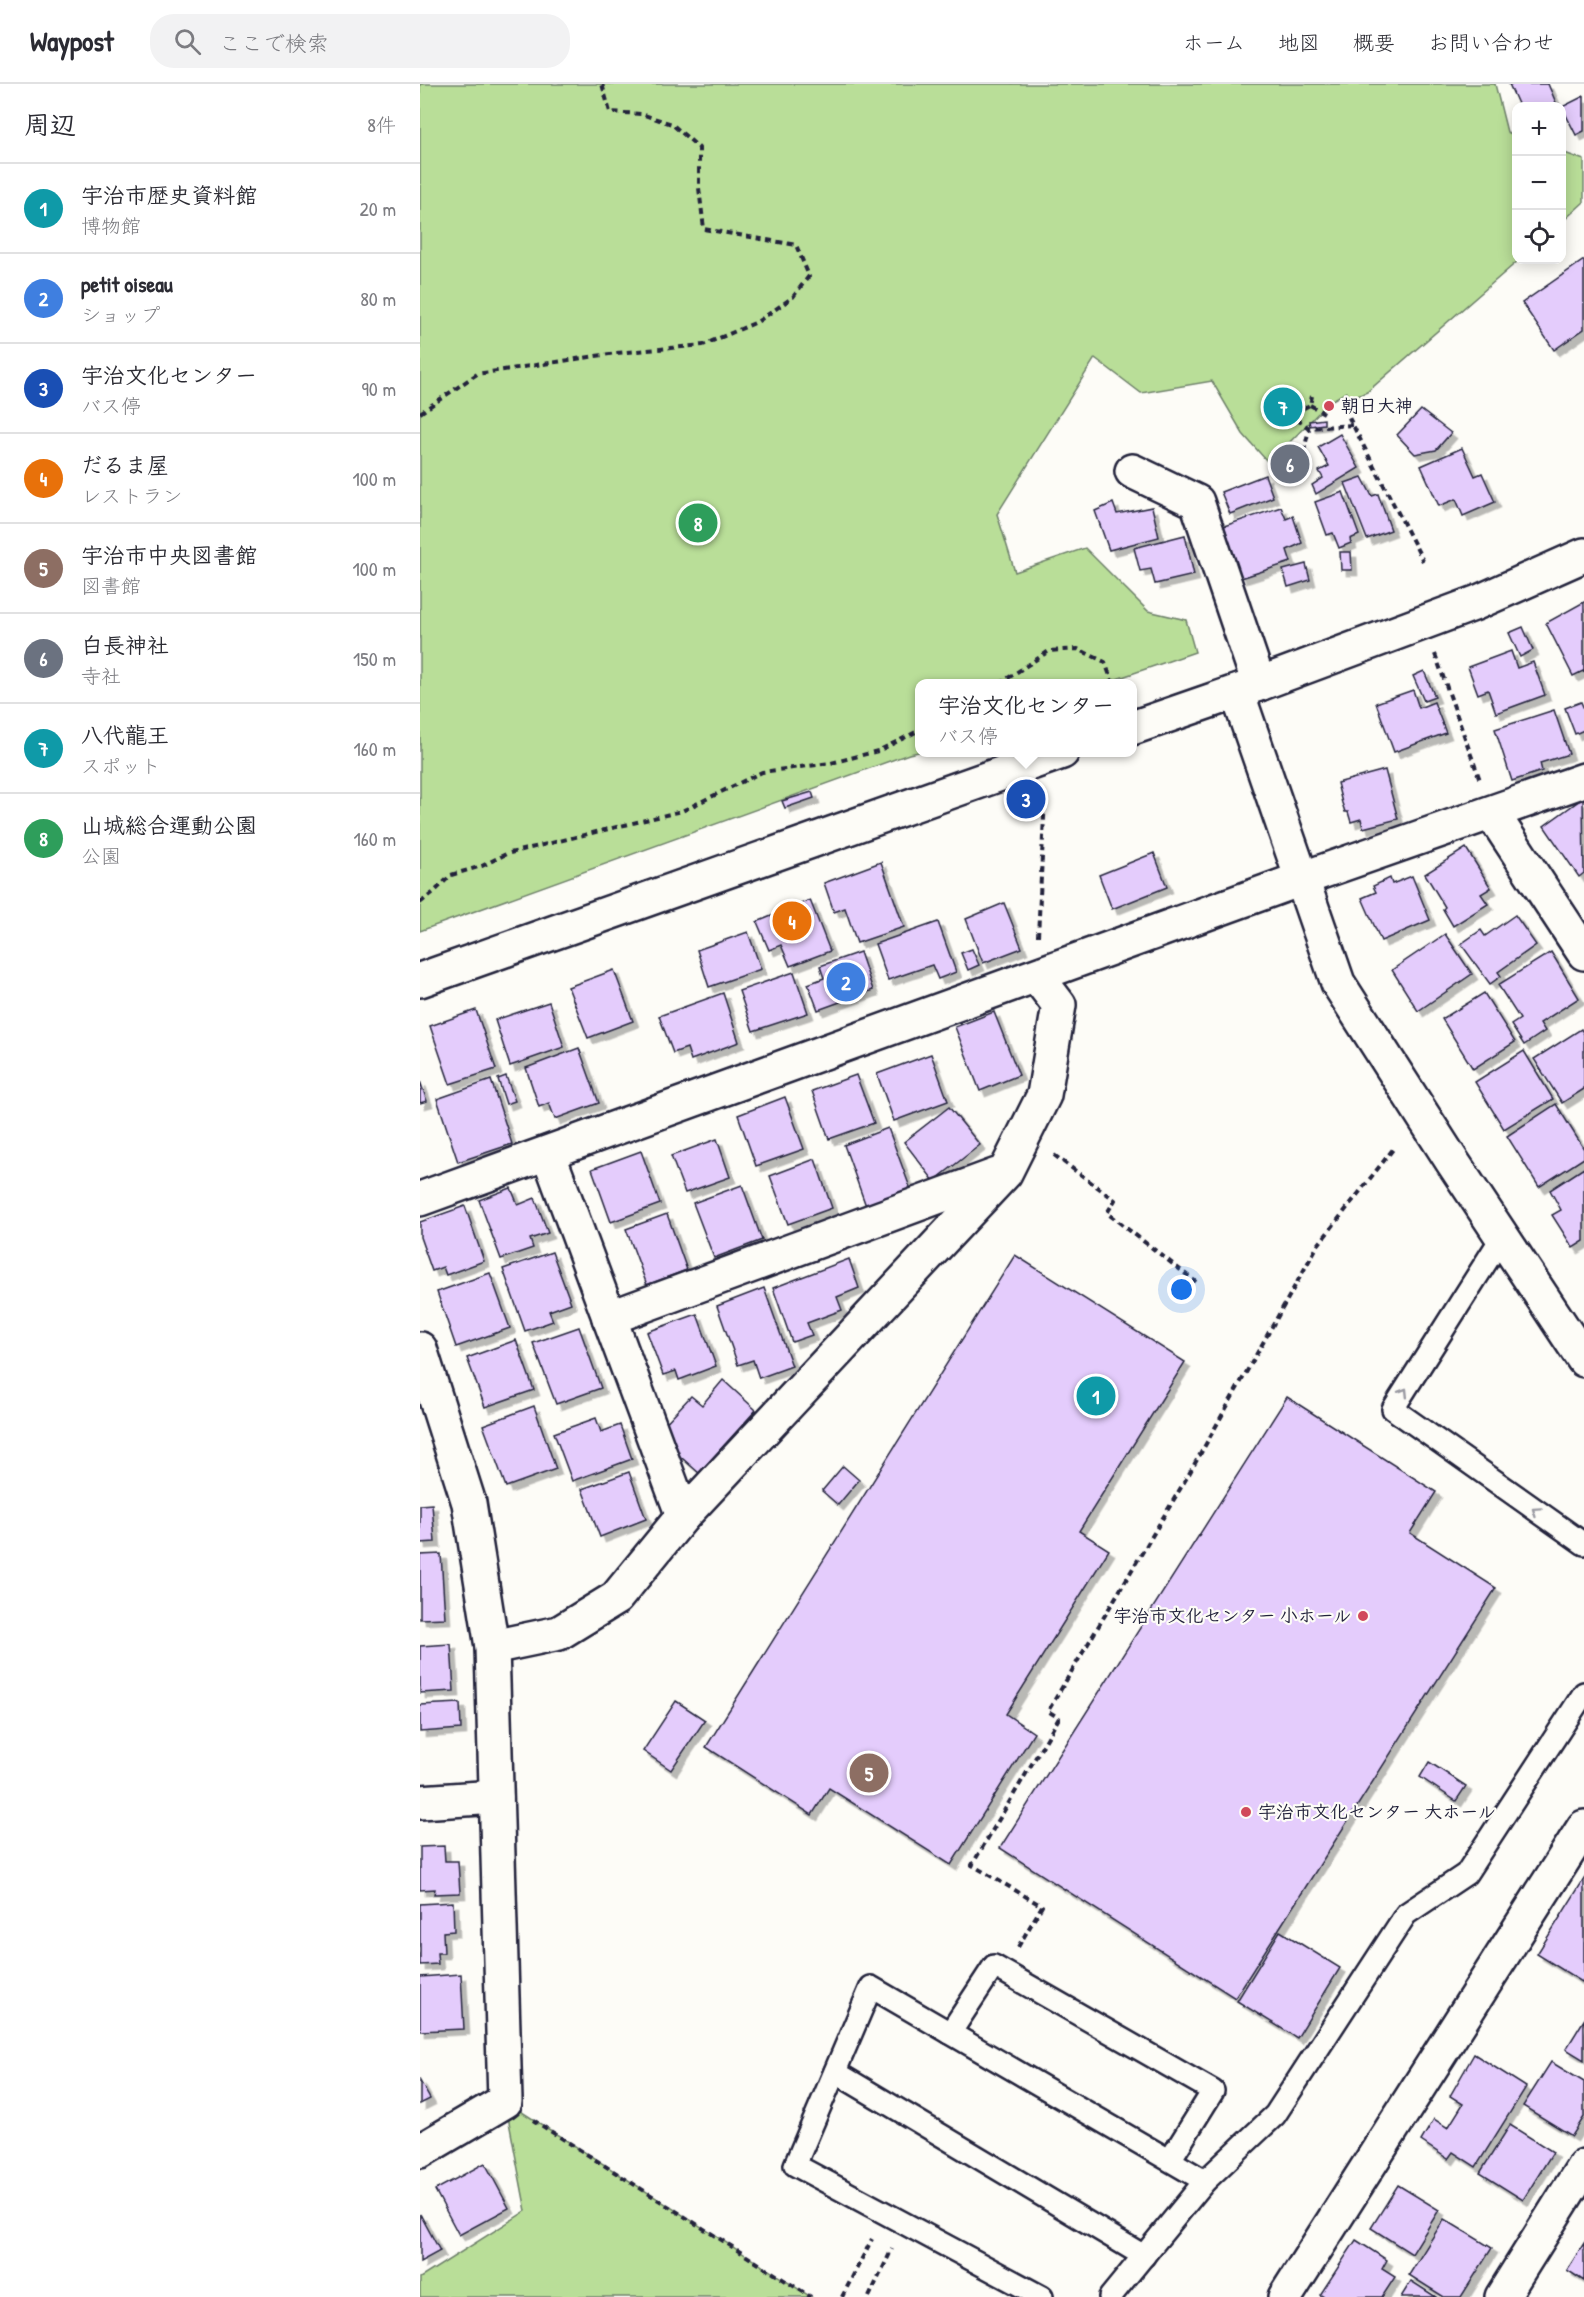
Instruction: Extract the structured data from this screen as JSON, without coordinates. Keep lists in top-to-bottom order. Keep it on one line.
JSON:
{"places":["朝日大神","宇治市文化センター 小ホール","宇治市文化センター 大ホール"],"page":{"header":"Waypost","search":"ここで検索","nav":["ホーム","地図","概要","お問い合わせ"],"heading":["周辺","8件"],"map_buttons":["+","−"],"list":[{"mark":"1","name":"宇治市歴史資料館","note":"博物館","value":"20 m"},{"mark":"2","name":"petit oiseau","note":"ショップ","value":"80 m"},{"mark":"3","name":"宇治文化センター","note":"バス停","value":"90 m"},{"mark":"4","name":"だるま屋","note":"レストラン","value":"100 m"},{"mark":"5","name":"宇治市中央図書館","note":"図書館","value":"100 m"},{"mark":"6","name":"白長神社","note":"寺社","value":"150 m"},{"mark":"7","name":"八代龍王","note":"スポット","value":"160 m"},{"mark":"8","name":"山城総合運動公園","note":"公園","value":"160 m"}],"pins":["7","6","8","3","4","2","1","5"],"popup":["宇治文化センター","バス停"]}}
